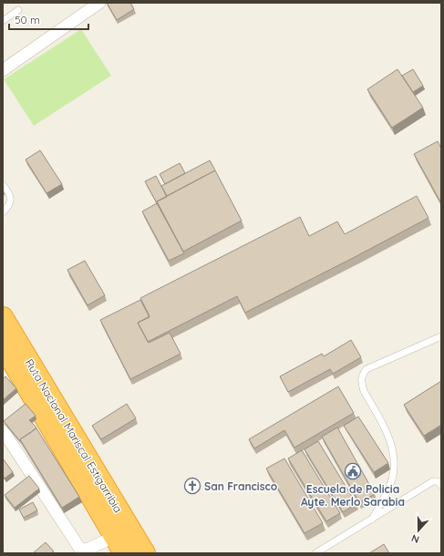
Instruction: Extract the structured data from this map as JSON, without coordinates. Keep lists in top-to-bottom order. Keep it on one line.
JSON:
{"streets":{"highway":["Ruta Nacional Mariscal Estigarribia"]},"places":{"public building":["Escuela de Policia Ayte. Merlo Sarabia"],"church":["San Francisco"]},"scale_bar":"50 m","north":"bottom"}
